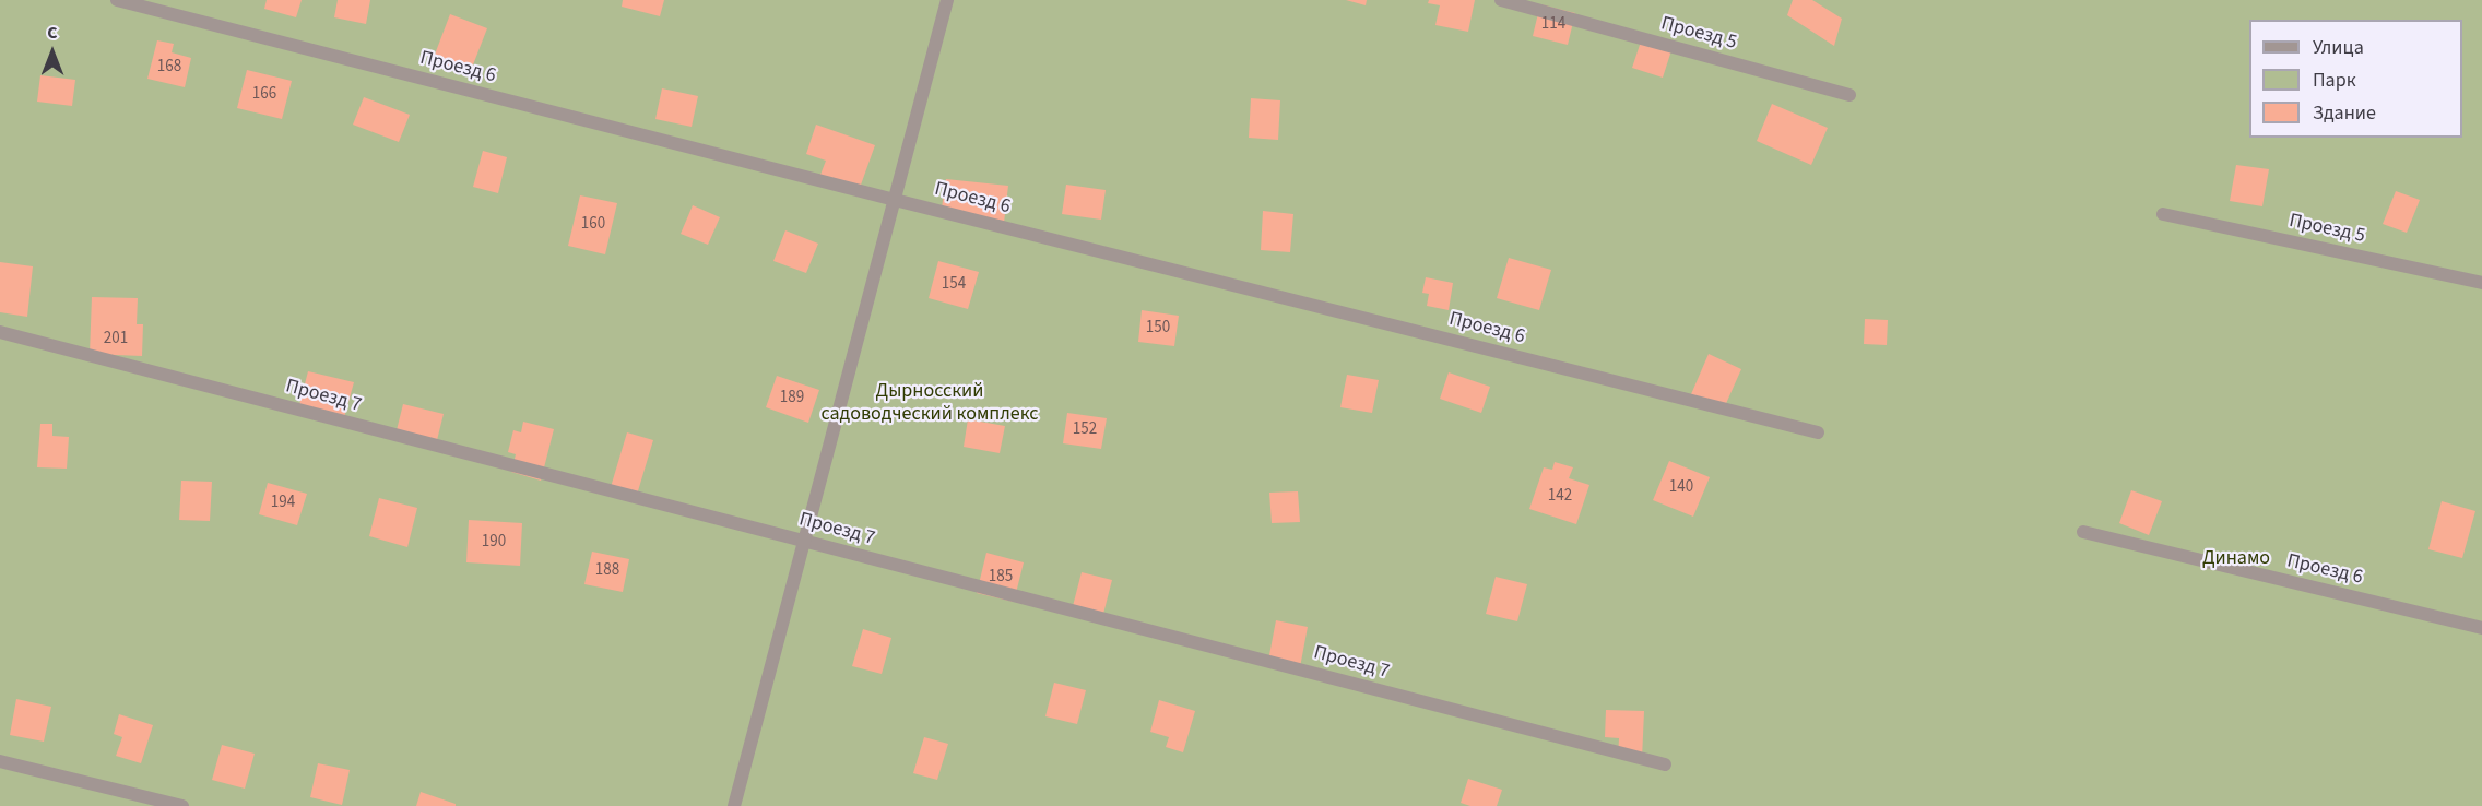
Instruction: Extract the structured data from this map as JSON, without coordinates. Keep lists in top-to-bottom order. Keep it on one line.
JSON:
{"streets":{"street":["Проезд 5","Проезд 6","Проезд 7"]},"parks":["Дырносский садоводческий комплекс","Динамо"],"house_numbers":["114","168","166","160","154","150","201","189","152","140","142","194","190","188","185"],"legend":["Улица","Парк","Здание"],"north":"top"}
